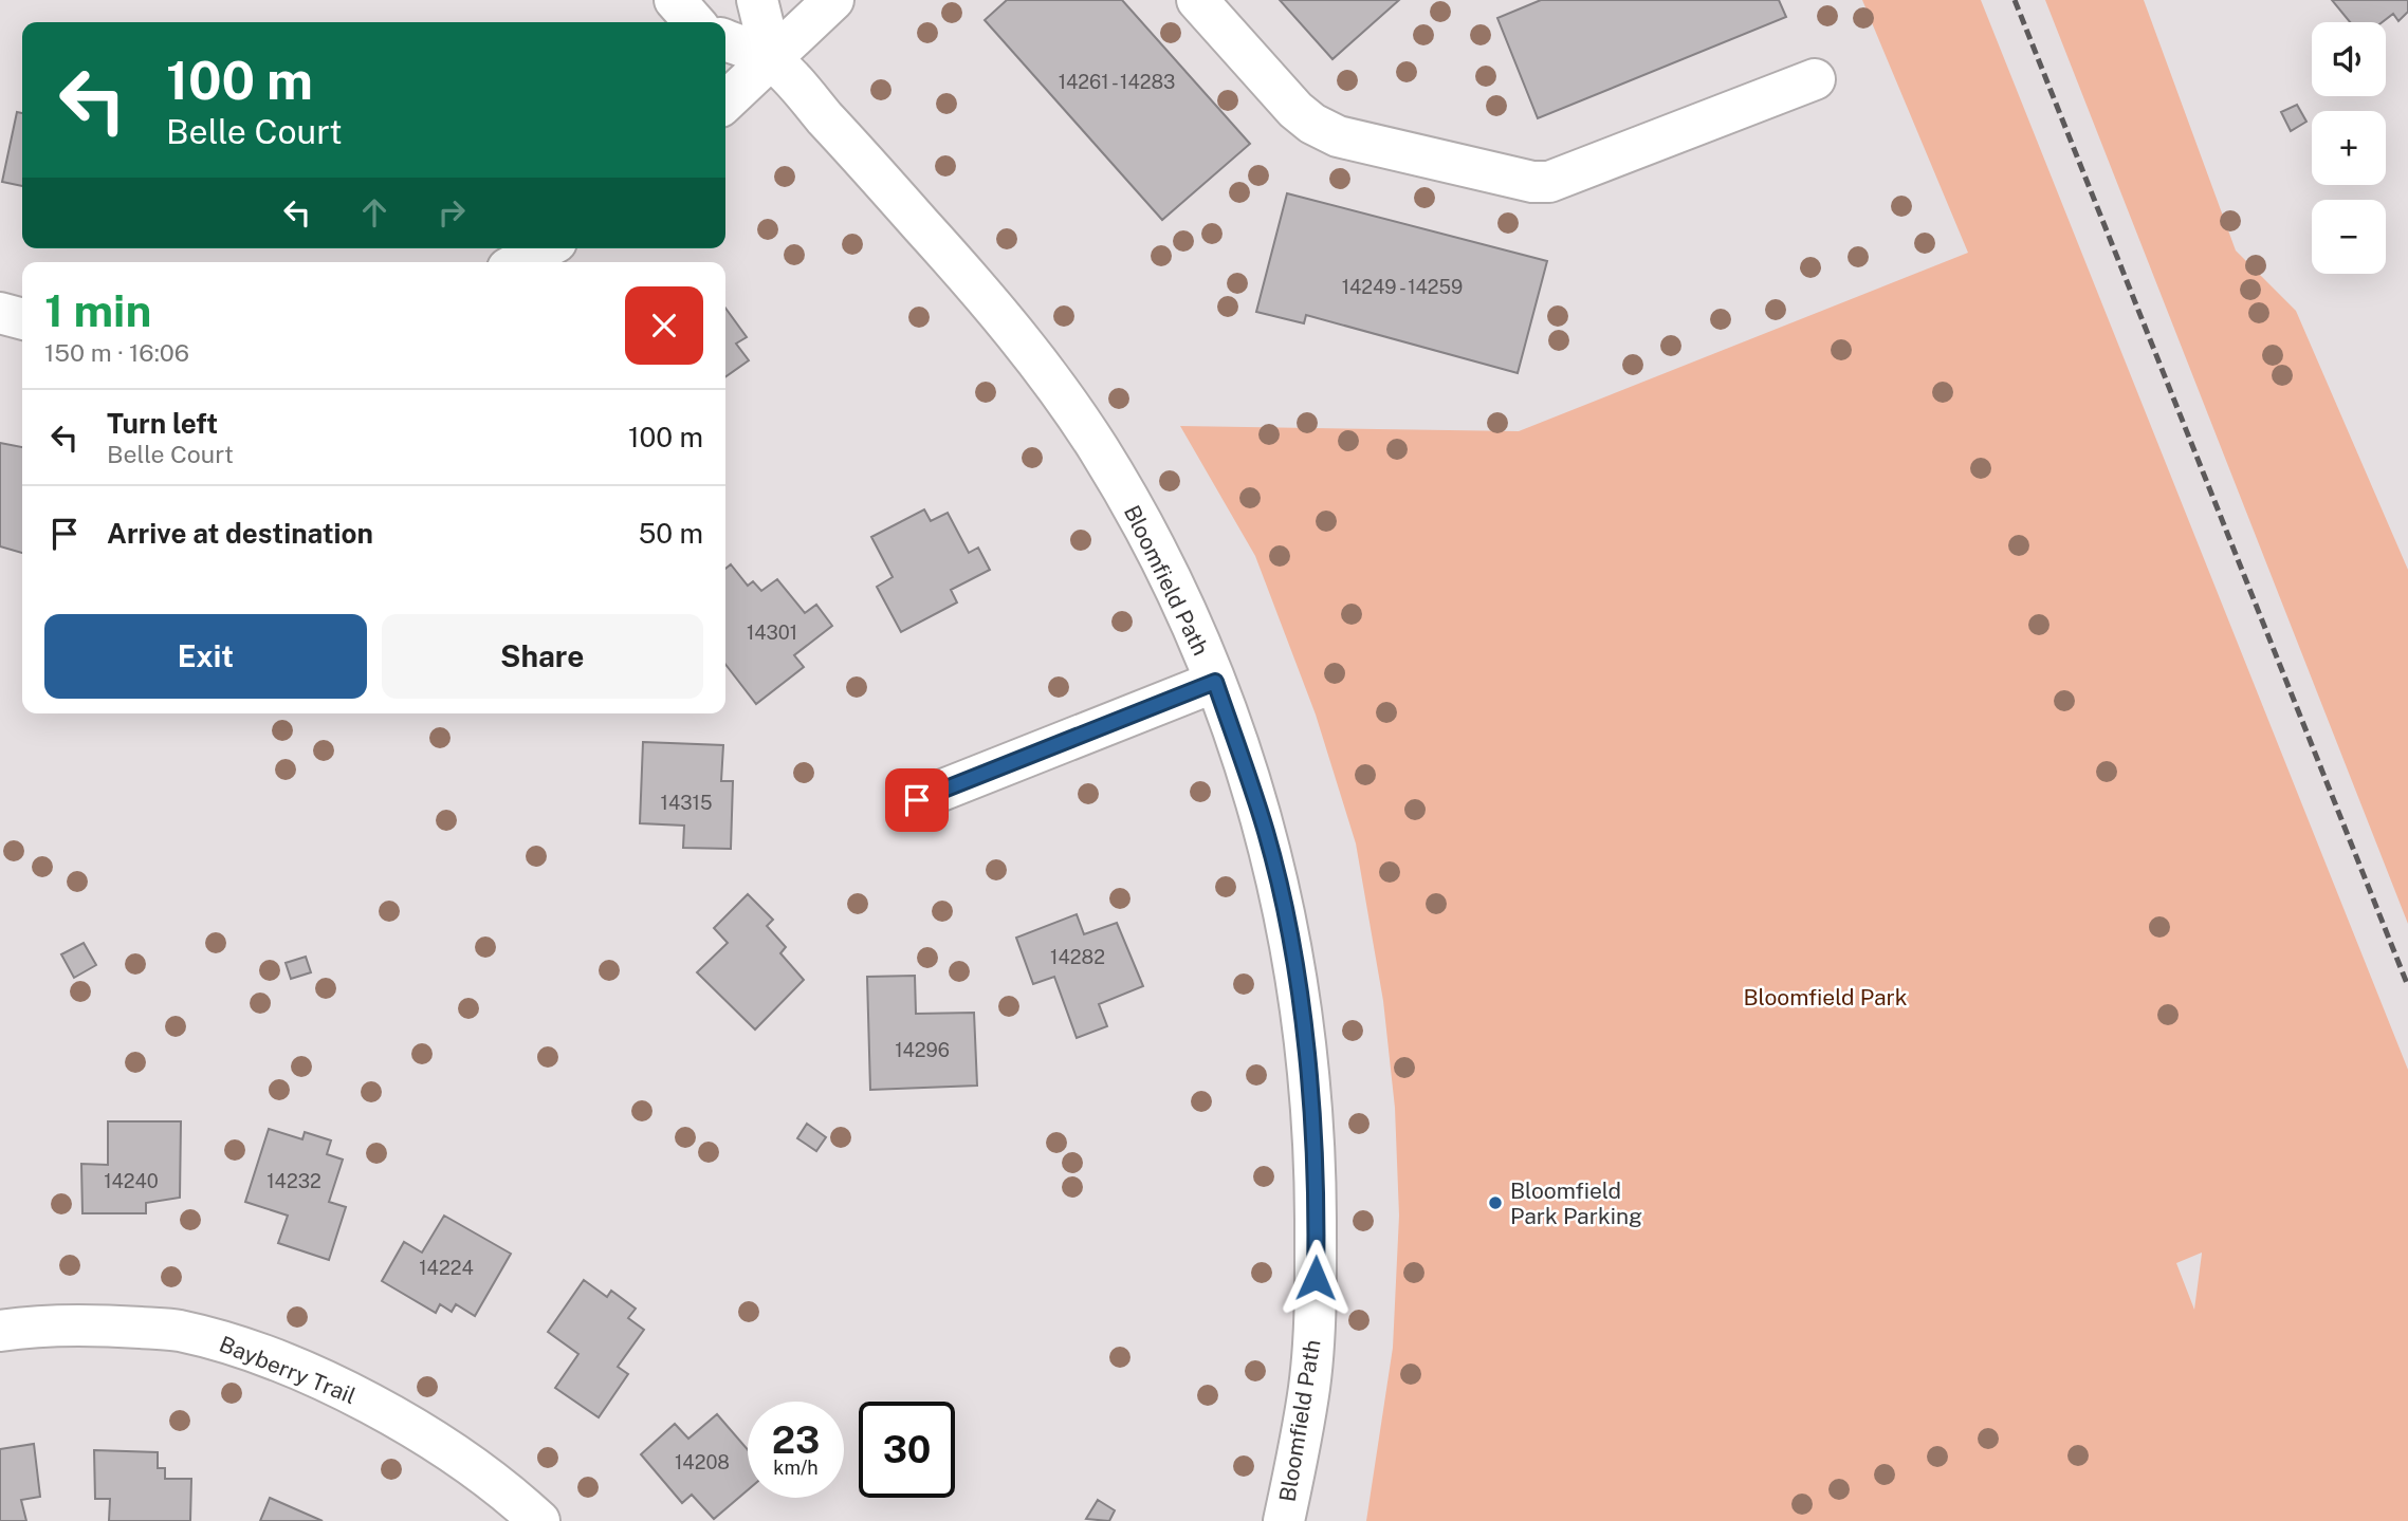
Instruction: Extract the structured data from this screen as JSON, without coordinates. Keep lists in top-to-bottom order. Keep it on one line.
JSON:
{"streets":{"street":["Bloomfield Path","Bayberry Trail"]},"parks":["Bloomfield Park"],"places":["Bloomfield Park Parking"],"house_numbers":["14261 - 14283","14249 - 14259","14301","14315","14282","14296","14240","14232","14224","14208"],"page":{"map_buttons":["+","−"],"turn":["100 m","Belle Court"],"heading":["1 min","150 m · 16:06"],"list":[{"name":"Turn left","note":"Belle Court","value":"100 m"},{"name":"Arrive at destination","value":"50 m"}],"buttons":["Exit","Share"],"speed":"23 km/h","limit":"30"}}
